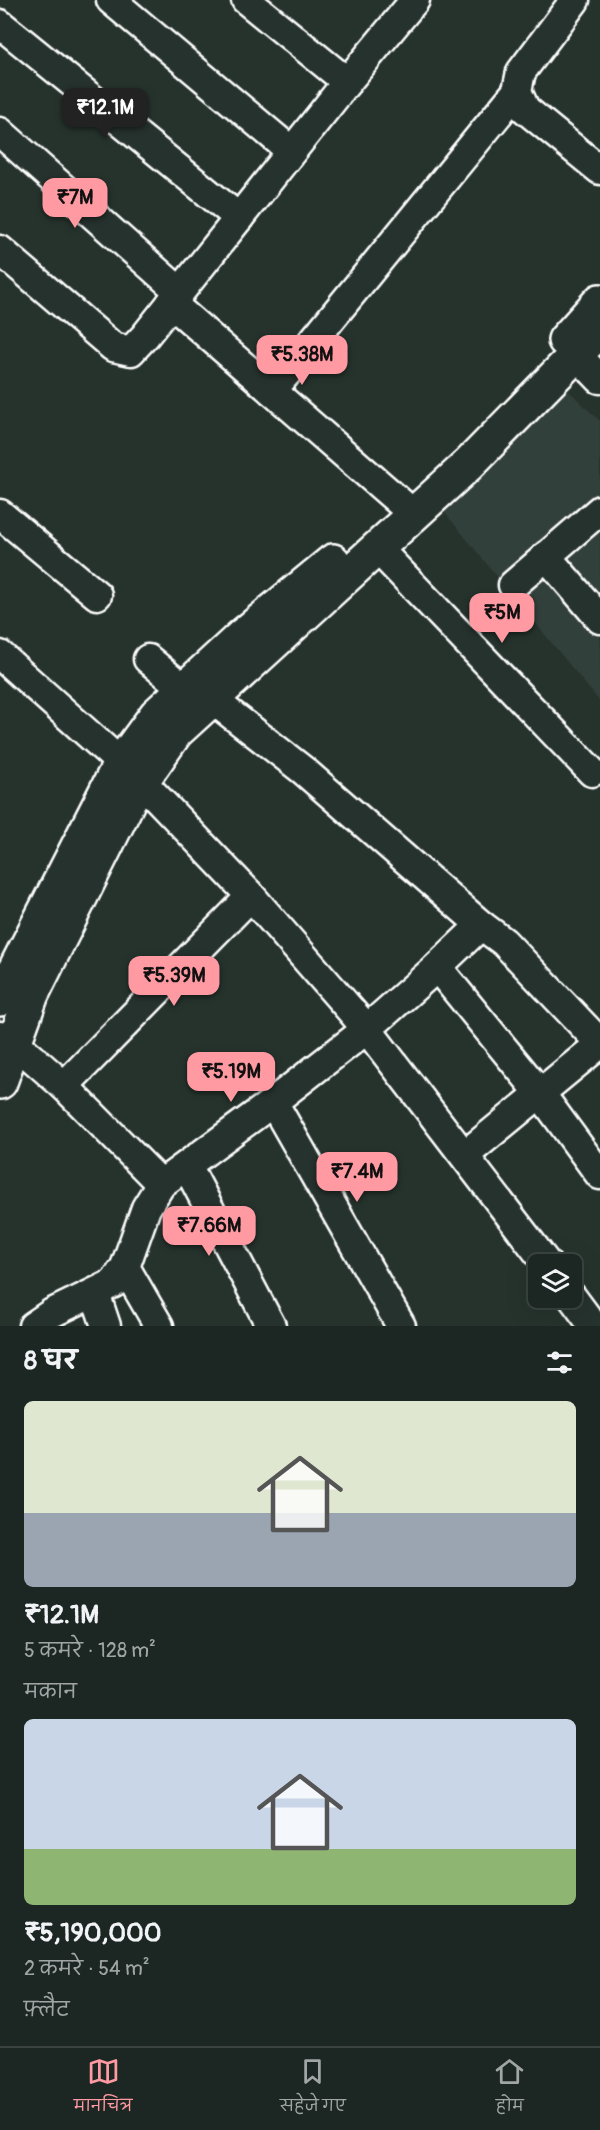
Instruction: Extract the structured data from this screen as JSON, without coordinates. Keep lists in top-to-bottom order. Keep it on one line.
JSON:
{"page":{"price":["₹12.1M","₹7M","₹5.38M","₹5M","₹5.39M","₹5.19M","₹7.4M","₹7.66M"],"heading":"8 घर","list":[{"name":"₹12.1M","note":"5 कमरे · 128 m² · मकान"},{"name":"₹5,190,000","note":"2 कमरे · 54 m² · फ़्लैट"}],"tabs":["मानचित्र","सहेजे गए","होम"]}}
